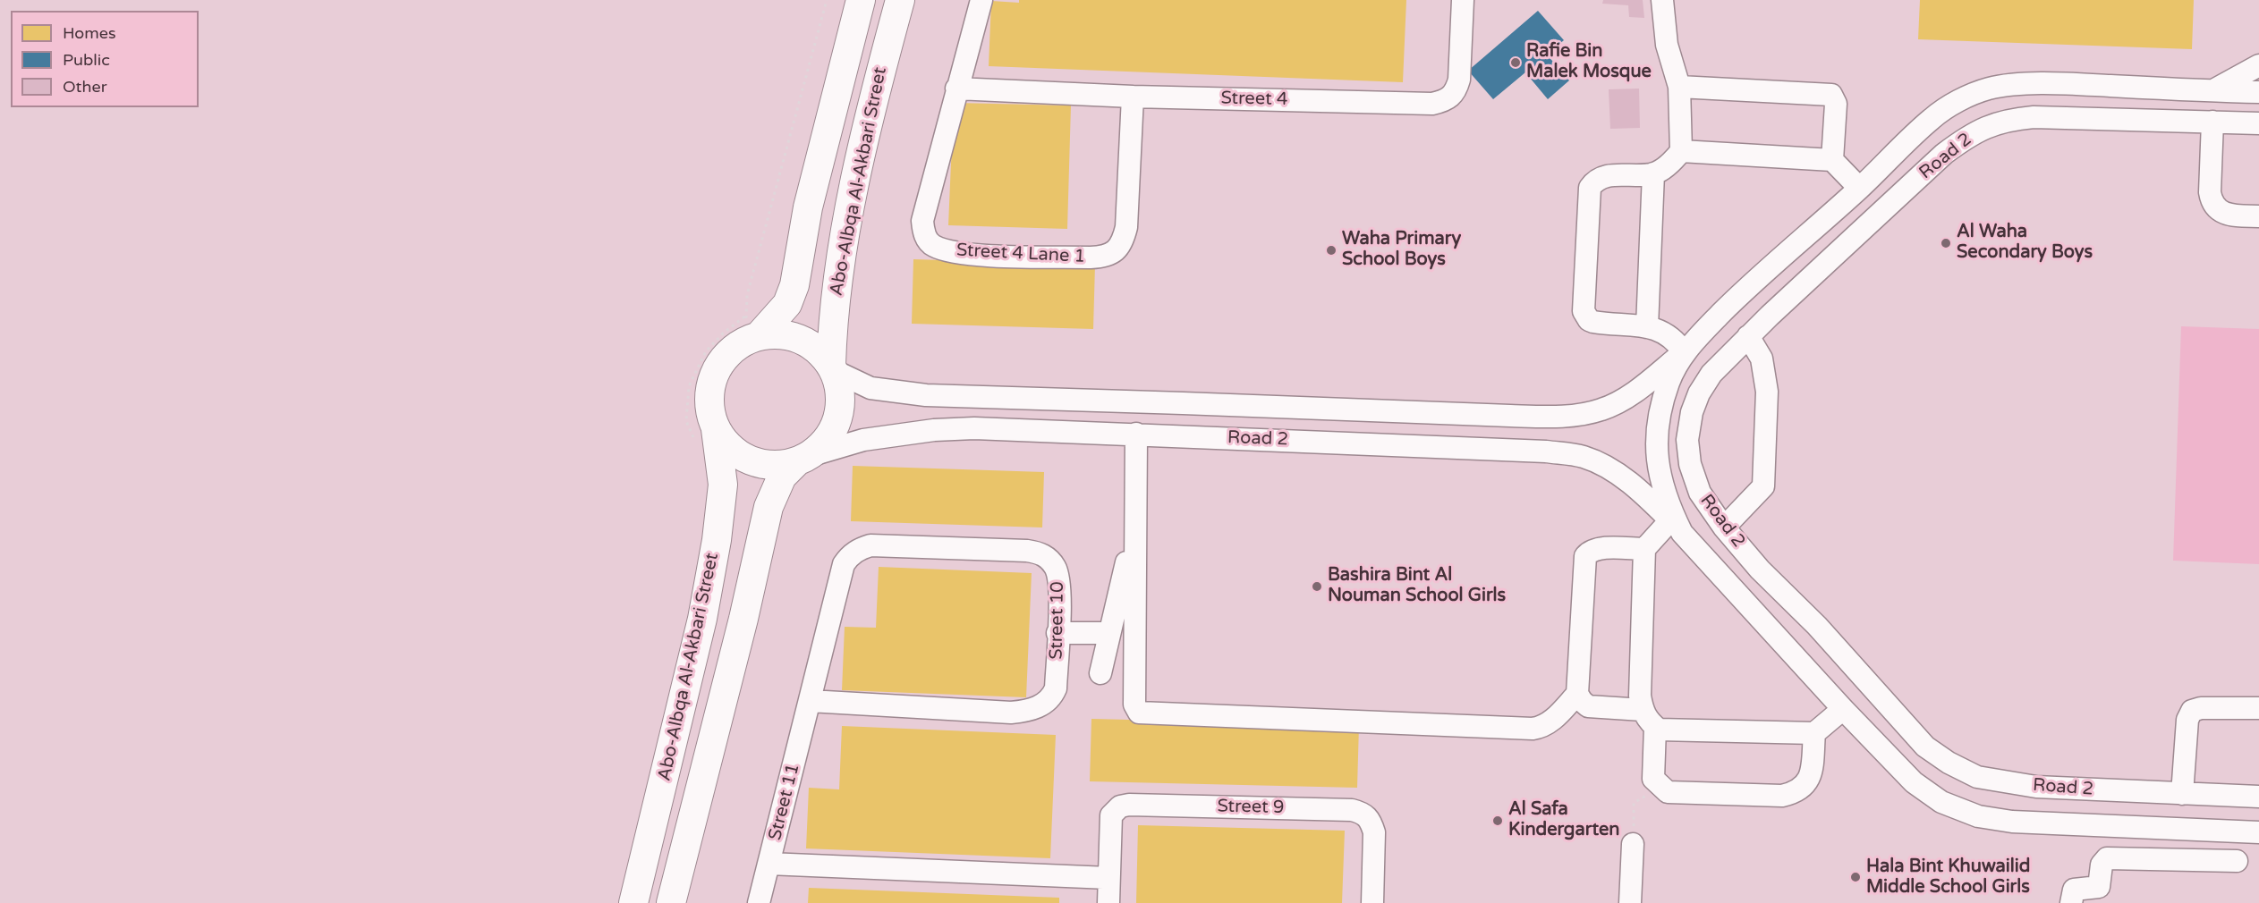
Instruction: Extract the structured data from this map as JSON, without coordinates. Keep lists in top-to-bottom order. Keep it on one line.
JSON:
{"streets":{"main road":["Abo-Albqa Al-Akbari Street"],"street":["Street 4","Road 2","Street 4 Lane 1","Street 10","Street 11","Street 9"]},"crossings":[["Street 4","Street 4 Lane 1"],["Road 2","Abo-Albqa Al-Akbari Street"],["Street 10","Street 11"]],"places":["Rafie Bin Malek Mosque","Al Waha Secondary Boys","Waha Primary School Boys","Bashira Bint Al Nouman School Girls","Al Safa Kindergarten","Hala Bint Khuwailid Middle School Girls"],"legend":["Homes","Public","Other"]}
